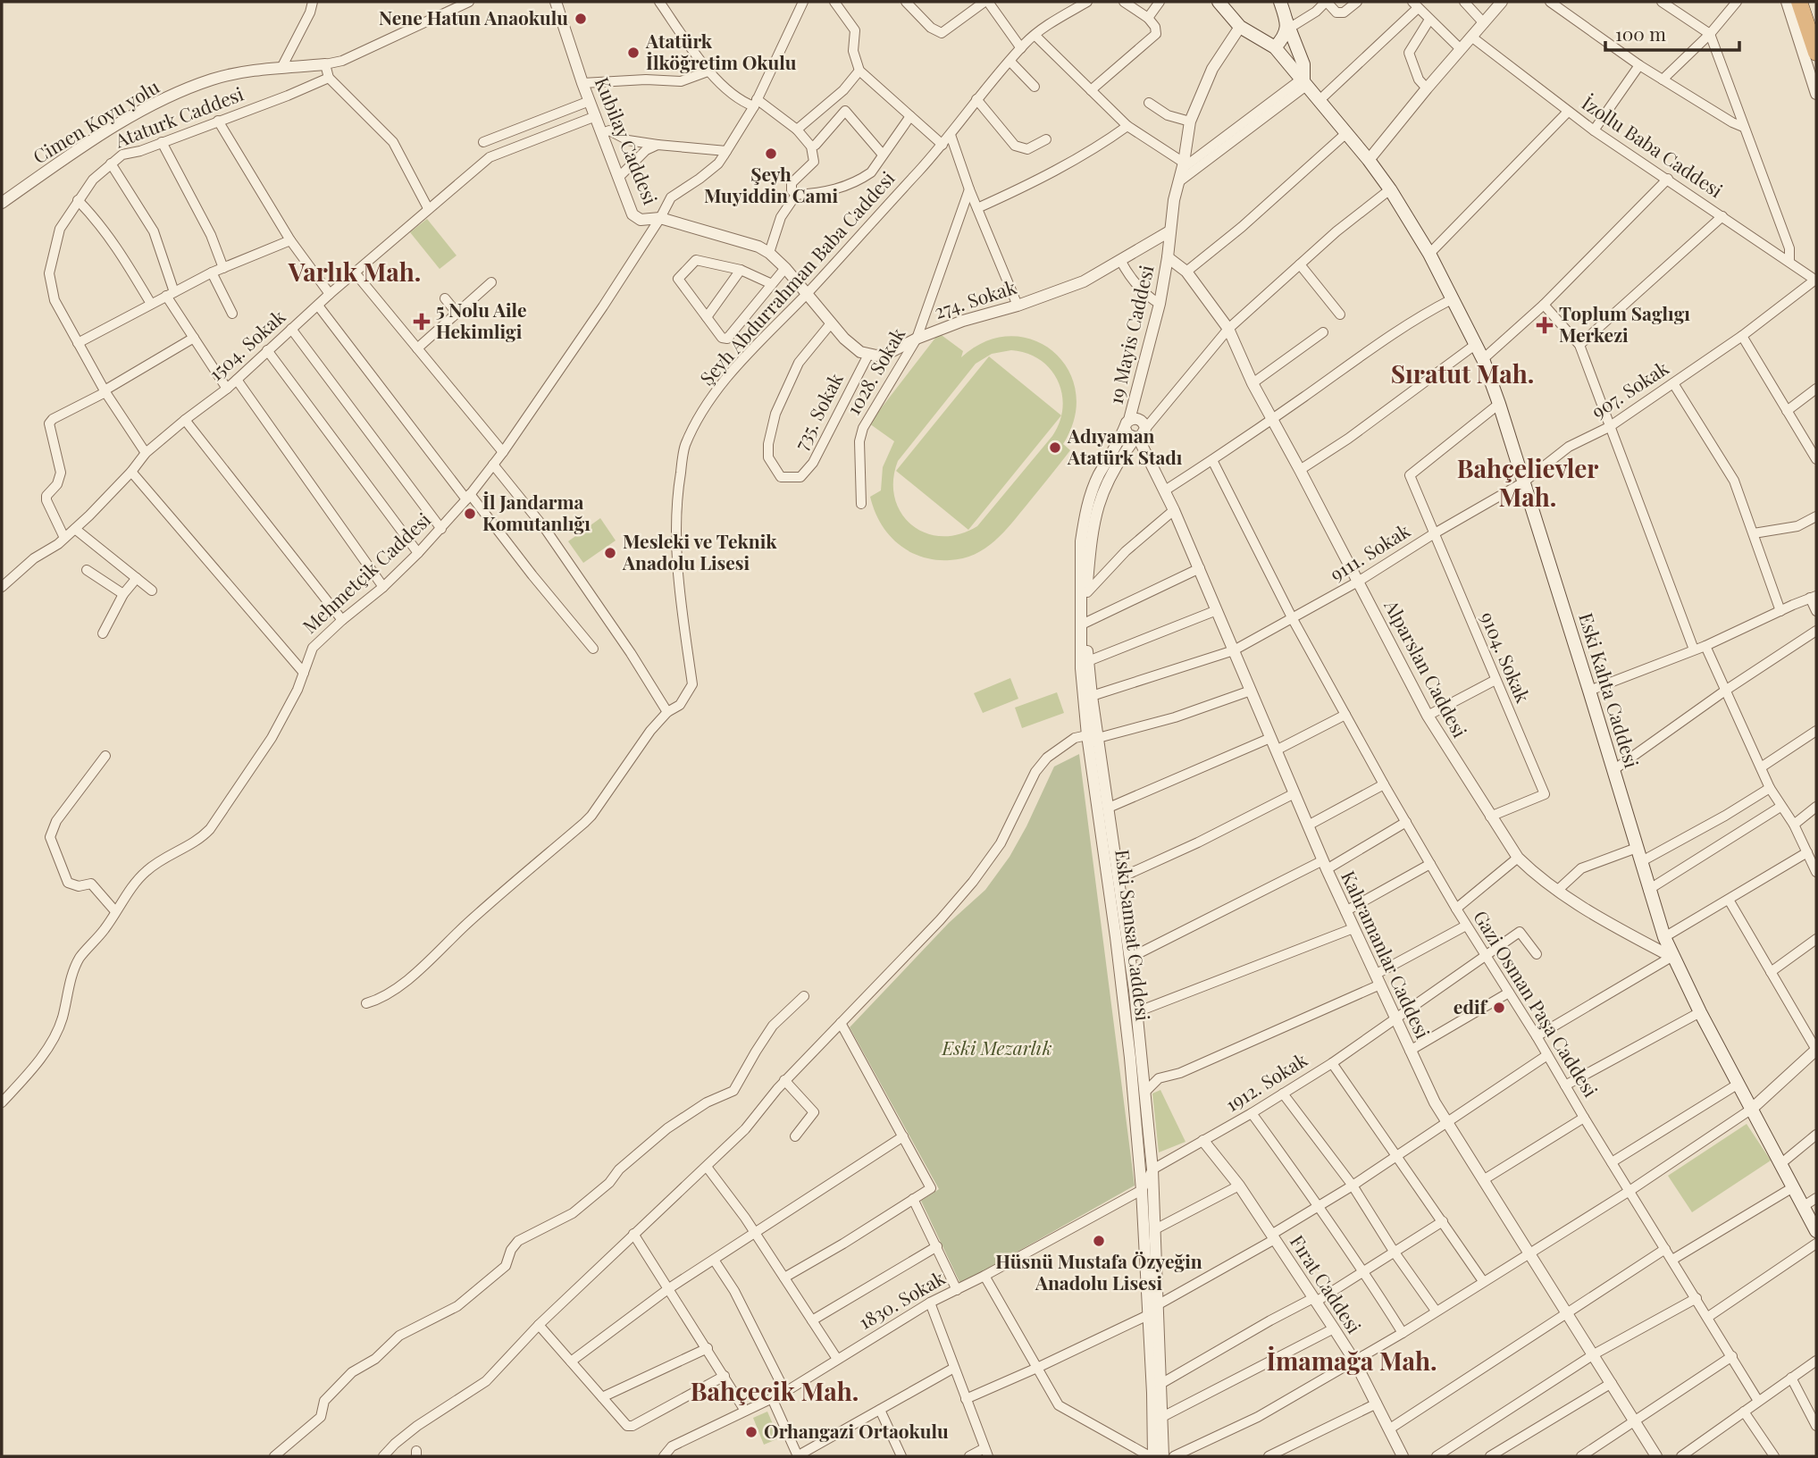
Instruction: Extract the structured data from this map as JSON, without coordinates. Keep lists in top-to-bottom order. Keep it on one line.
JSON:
{"streets":{"main road":["Eski Kahta Caddesi"],"street":["Ataturk Caddesi","Cimen Koyu yolu","Kubilay Caddesi","İzollu Baba Caddesi","Şeyh Abdurrahman Baba Caddesi","274. Sokak","19 Mayis Caddesi","1504. Sokak","1028. Sokak","907. Sokak","735. Sokak","9111. Sokak","Mehmetçik Caddesi","9104. Sokak","Alparslan Caddesi","Eski Samsat Caddesi","Kahramanlar Caddesi","Gazi Osman Paşa Caddesi","1912. Sokak","Fırat Caddesi","1830. Sokak"]},"crossings":[["Ataturk Caddesi","1504. Sokak"],["Kubilay Caddesi","Şeyh Abdurrahman Baba Caddesi"],["Kubilay Caddesi","1504. Sokak"],["Kubilay Caddesi","Mehmetçik Caddesi"],["İzollu Baba Caddesi","907. Sokak"],["274. Sokak","19 Mayis Caddesi"],["274. Sokak","1028. Sokak"],["274. Sokak","735. Sokak"],["19 Mayis Caddesi","Alparslan Caddesi"],["19 Mayis Caddesi","Eski Samsat Caddesi"],["907. Sokak","9111. Sokak"],["907. Sokak","Eski Kahta Caddesi"],["9111. Sokak","9104. Sokak"],["9111. Sokak","Alparslan Caddesi"],["9111. Sokak","Eski Kahta Caddesi"],["9111. Sokak","Eski Samsat Caddesi"],["9111. Sokak","Kahramanlar Caddesi"],["9111. Sokak","Gazi Osman Paşa Caddesi"],["9104. Sokak","Alparslan Caddesi"],["9104. Sokak","Eski Kahta Caddesi"],["Alparslan Caddesi","Eski Kahta Caddesi"],["Eski Samsat Caddesi","Kahramanlar Caddesi"],["Eski Samsat Caddesi","1912. Sokak"],["Eski Samsat Caddesi","1830. Sokak"],["Kahramanlar Caddesi","1912. Sokak"],["Gazi Osman Paşa Caddesi","1912. Sokak"],["1912. Sokak","Fırat Caddesi"]],"districts":["Varlık Mah.","Sıratut Mah.","Bahçelievler Mah.","İmamağa Mah.","Bahçecik Mah."],"parks":["Eski Mezarlık"],"places":{"other":["Nene Hatun Anaokulu","Atatürk İlköğretim Okulu","Şeyh Muyiddin Cami","Adıyaman Atatürk Stadı","İl Jandarma Komutanlığı","Mesleki ve Teknik Anadolu Lisesi","edif","Hüsnü Mustafa Özyeğin Anadolu Lisesi","Orhangazi Ortaokulu"],"health":["5 Nolu Aile Hekimligi","Toplum Saglıgı Merkezi"]},"scale_bar":"100 m"}
